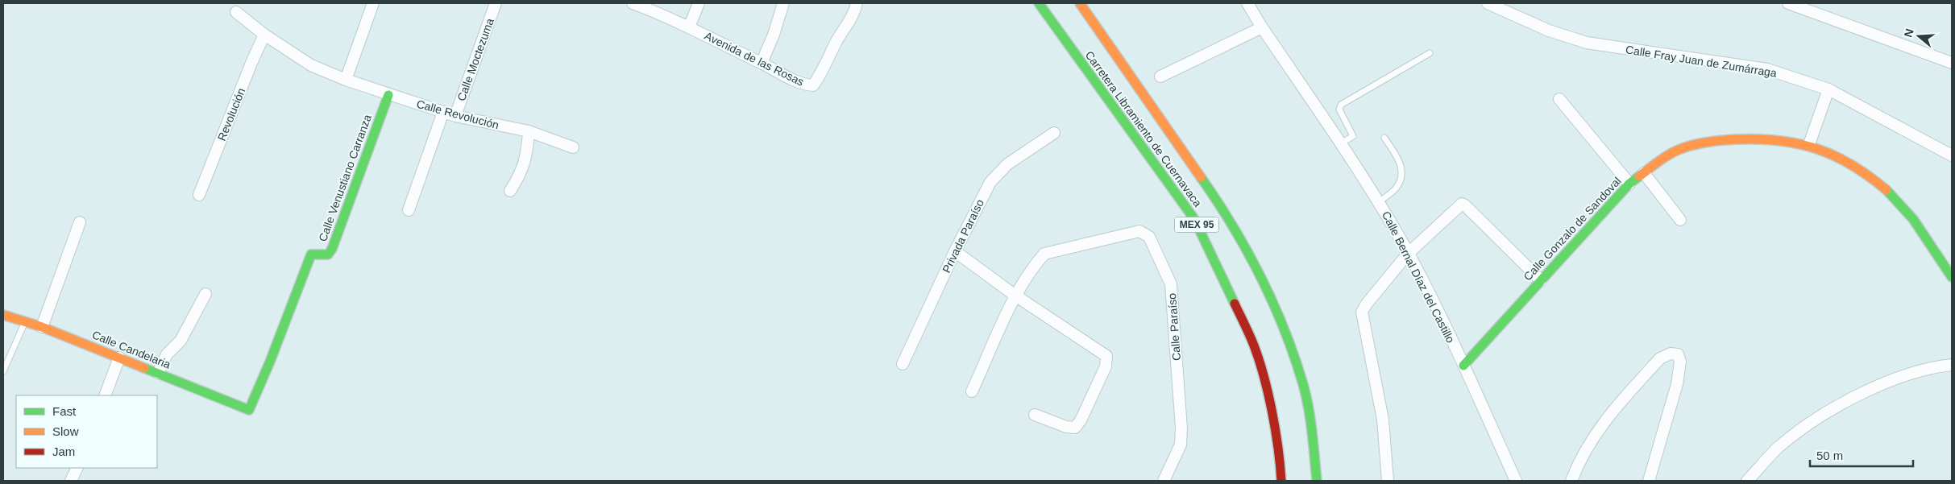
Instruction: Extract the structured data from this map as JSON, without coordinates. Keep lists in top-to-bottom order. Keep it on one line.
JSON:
{"streets":{"main road":["Carretera Libramiento de Cuernavaca","Calle Venustiano Carranza","MEX 95","Calle Gonzalo de Sandoval","Calle Candelaria"],"street":["Avenida de las Rosas","Calle Moctezuma","Calle Fray Juan de Zumárraga","Revolución","Calle Revolución","Privada Paraíso","Calle Bernal Díaz del Castillo","Calle Paraíso"]},"crossings":[["Calle Moctezuma","Calle Revolución"],["Revolución","Calle Revolución"],["Calle Revolución","Calle Venustiano Carranza"],["Calle Venustiano Carranza","Calle Candelaria"],["Calle Gonzalo de Sandoval","Calle Bernal Díaz del Castillo"]],"legend":["Fast","Slow","Jam"],"scale_bar":"50 m","north":"left"}
